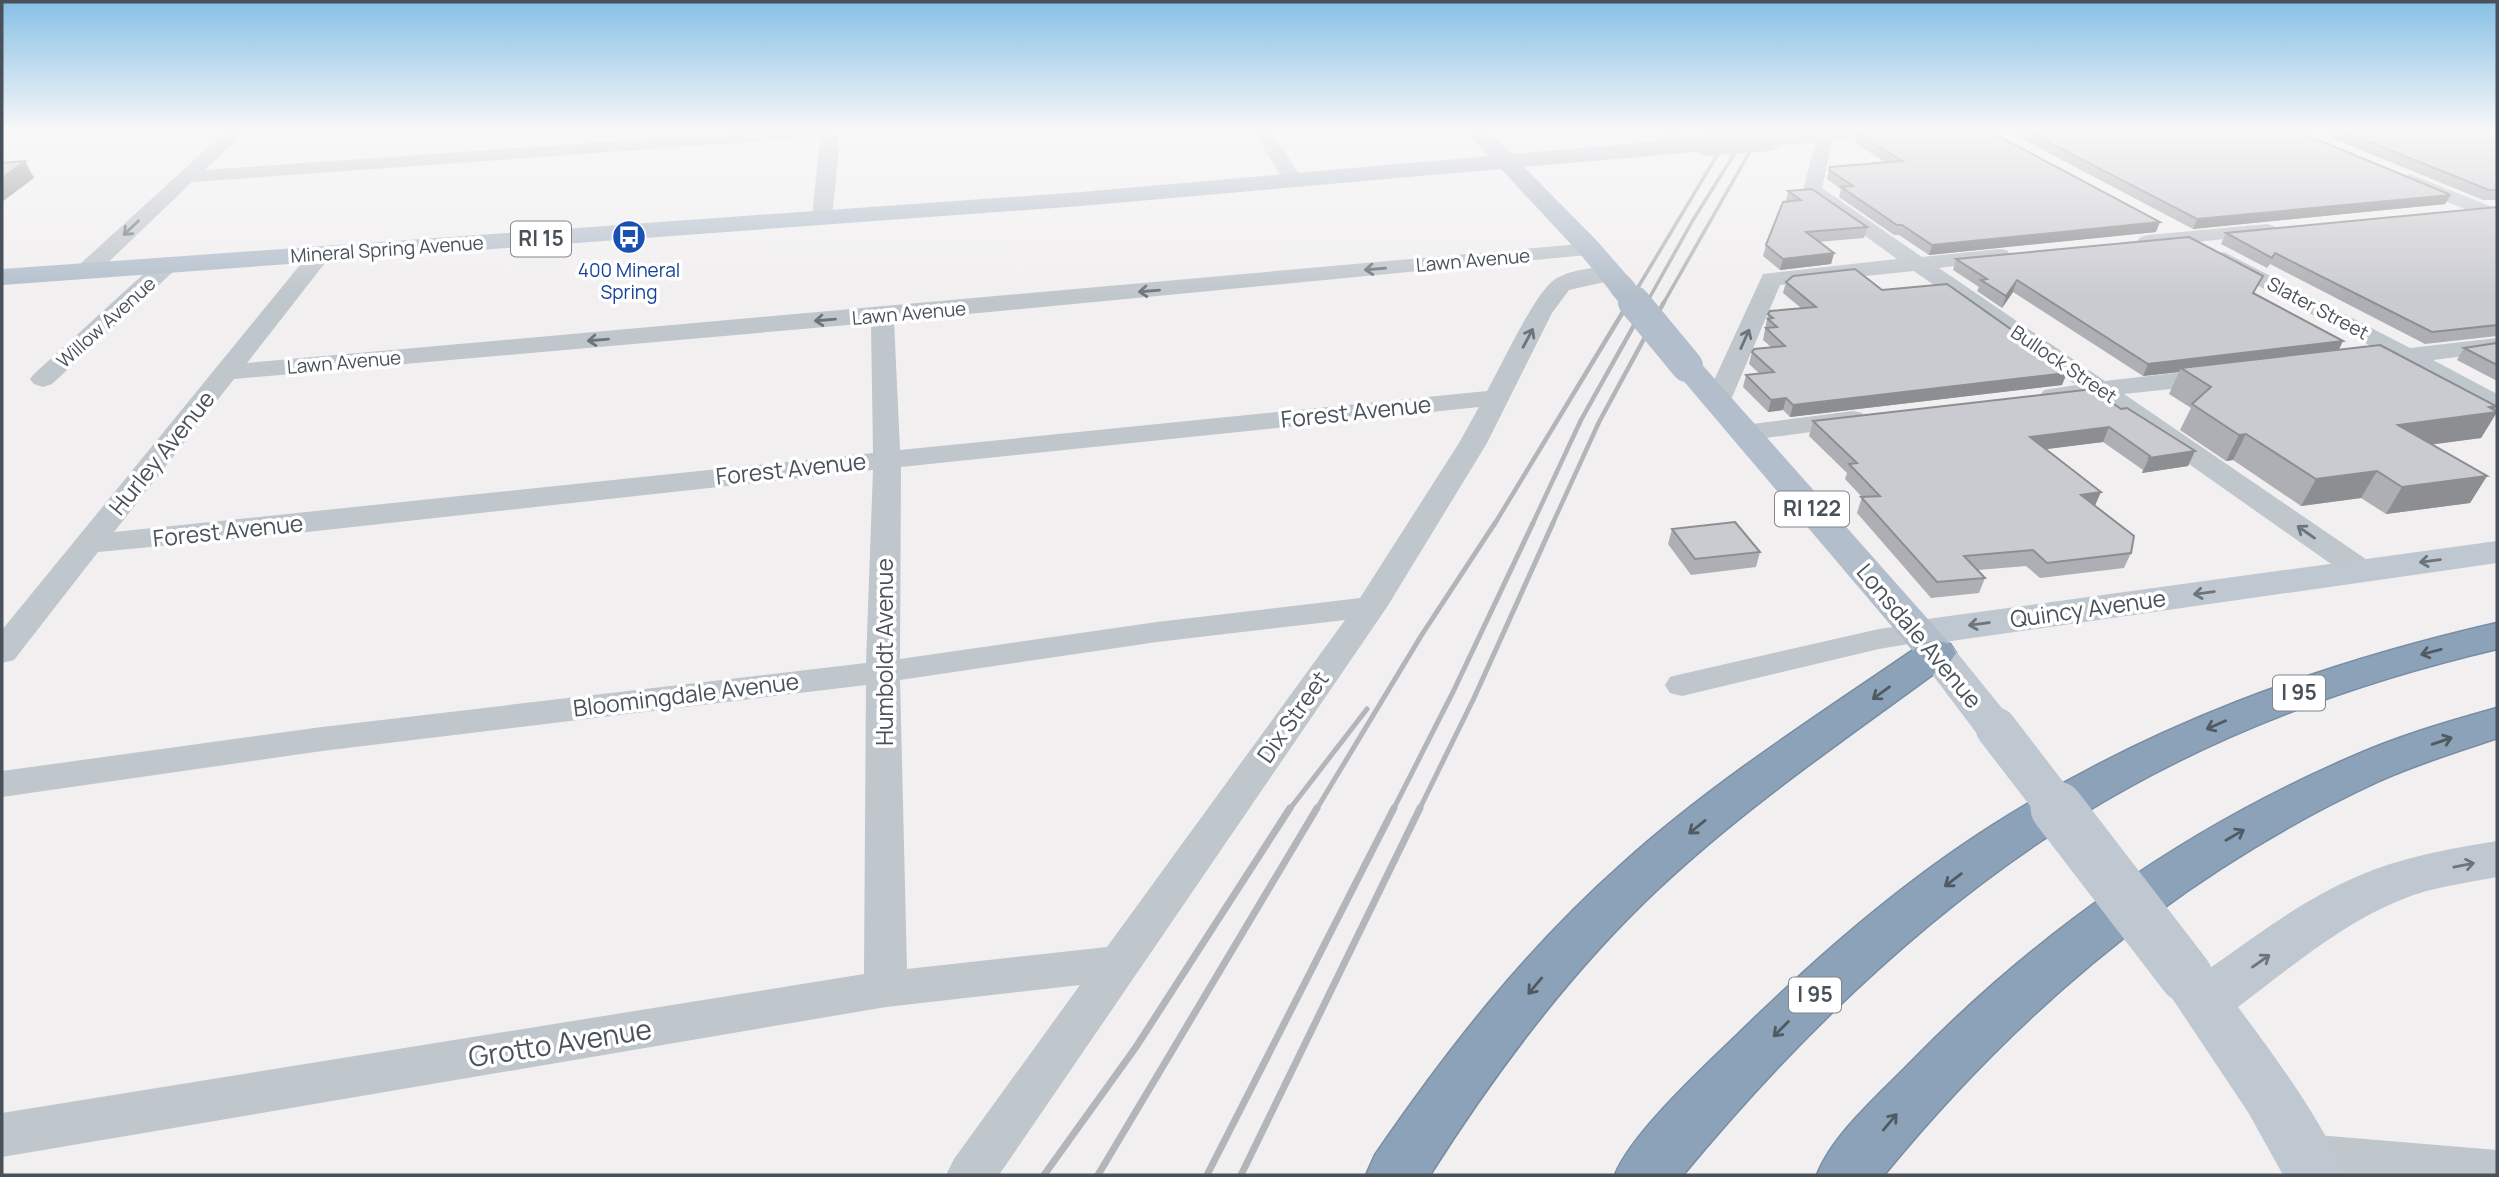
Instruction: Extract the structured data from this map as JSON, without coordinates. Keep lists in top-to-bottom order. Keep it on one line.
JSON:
{"streets":{"highway":["I 95"],"main road":["RI 15","Mineral Spring Avenue","RI 122","Quincy Avenue","Lonsdale Avenue"],"street":["Lawn Avenue","Slater Street","Willow Avenue","Bullock Street","Forest Avenue","Hurley Avenue","Humboldt Avenue","Bloomingdale Avenue","Dix Street","Grotto Avenue"]},"crossings":[["Mineral Spring Avenue","Willow Avenue"],["Mineral Spring Avenue","Hurley Avenue"],["Lawn Avenue","Hurley Avenue"],["Lawn Avenue","Lonsdale Avenue"],["Lawn Avenue","Humboldt Avenue"],["Bullock Street","Quincy Avenue"],["Forest Avenue","Hurley Avenue"],["Forest Avenue","Humboldt Avenue"],["Forest Avenue","Dix Street"],["Quincy Avenue","Lonsdale Avenue"],["Lonsdale Avenue","Dix Street"],["Humboldt Avenue","Bloomingdale Avenue"],["Humboldt Avenue","Grotto Avenue"],["Bloomingdale Avenue","Dix Street"],["Dix Street","Grotto Avenue"]],"one_way":["Lawn Avenue","Bullock Street"],"places":{"bus stop":["400 Mineral Spring"]}}
